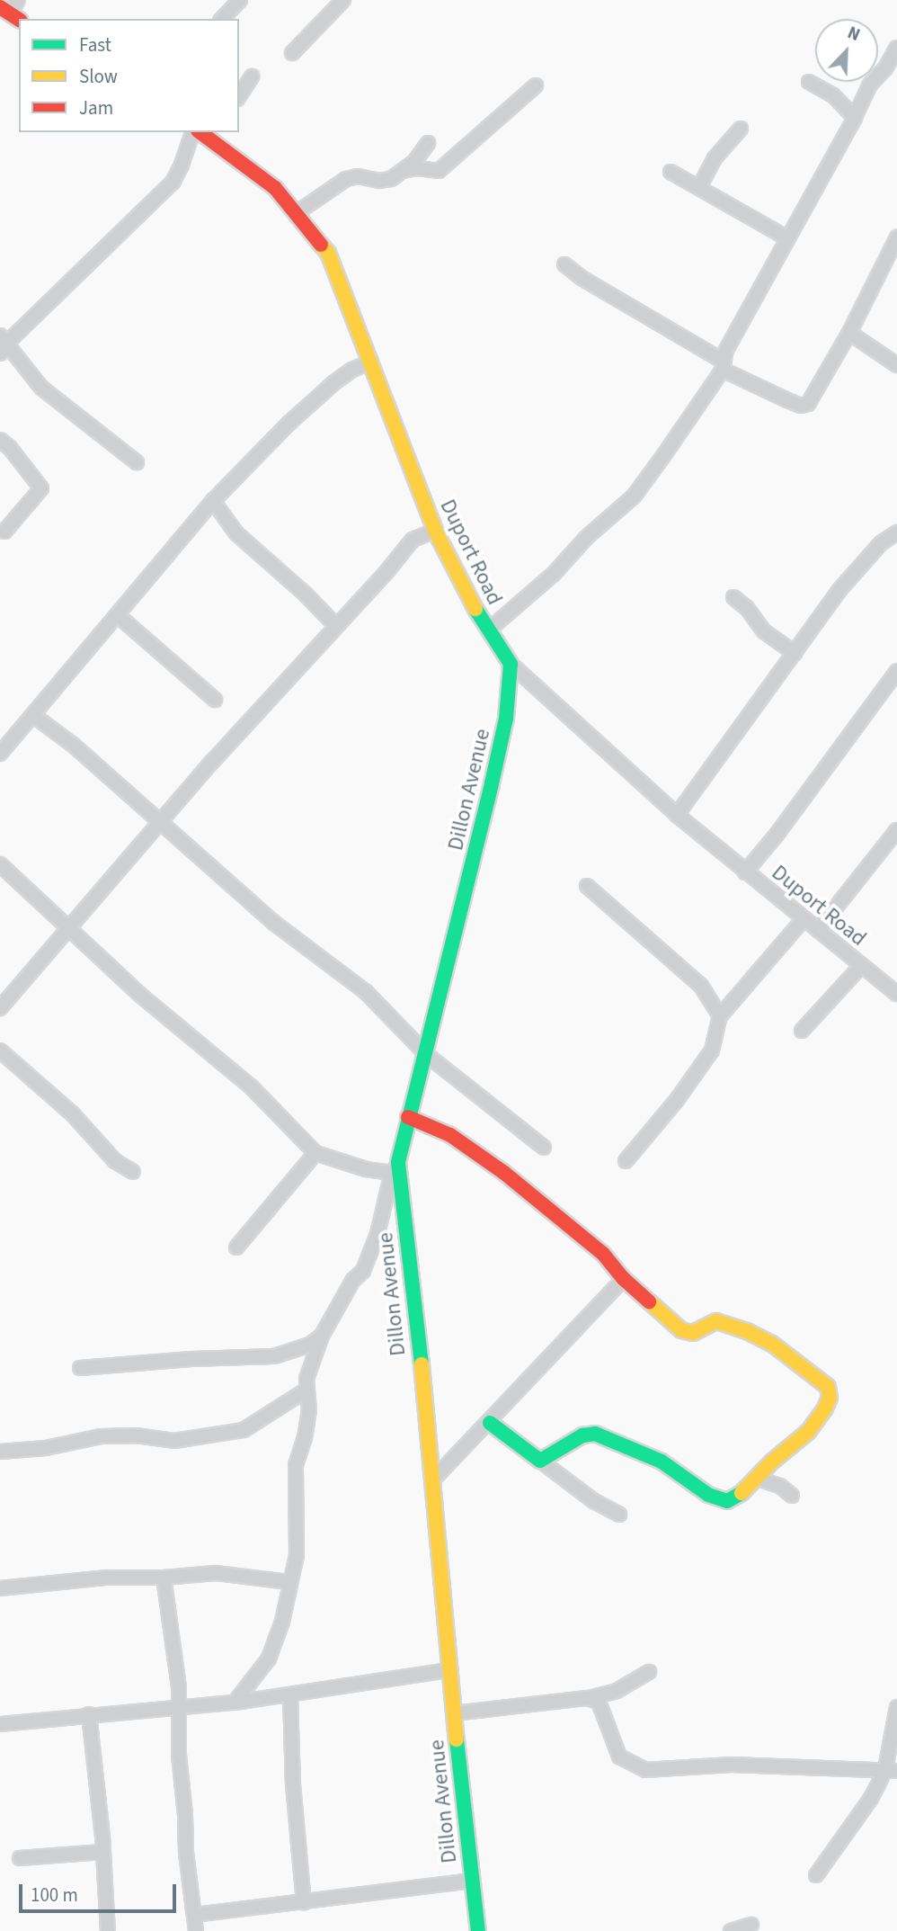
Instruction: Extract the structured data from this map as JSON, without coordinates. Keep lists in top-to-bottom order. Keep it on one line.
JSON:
{"streets":{"street":["Duport Road","Dillon Avenue"]},"crossings":[["Duport Road","Dillon Avenue"]],"legend":["Fast","Slow","Jam"],"scale_bar":"100 m","north":"top right"}
